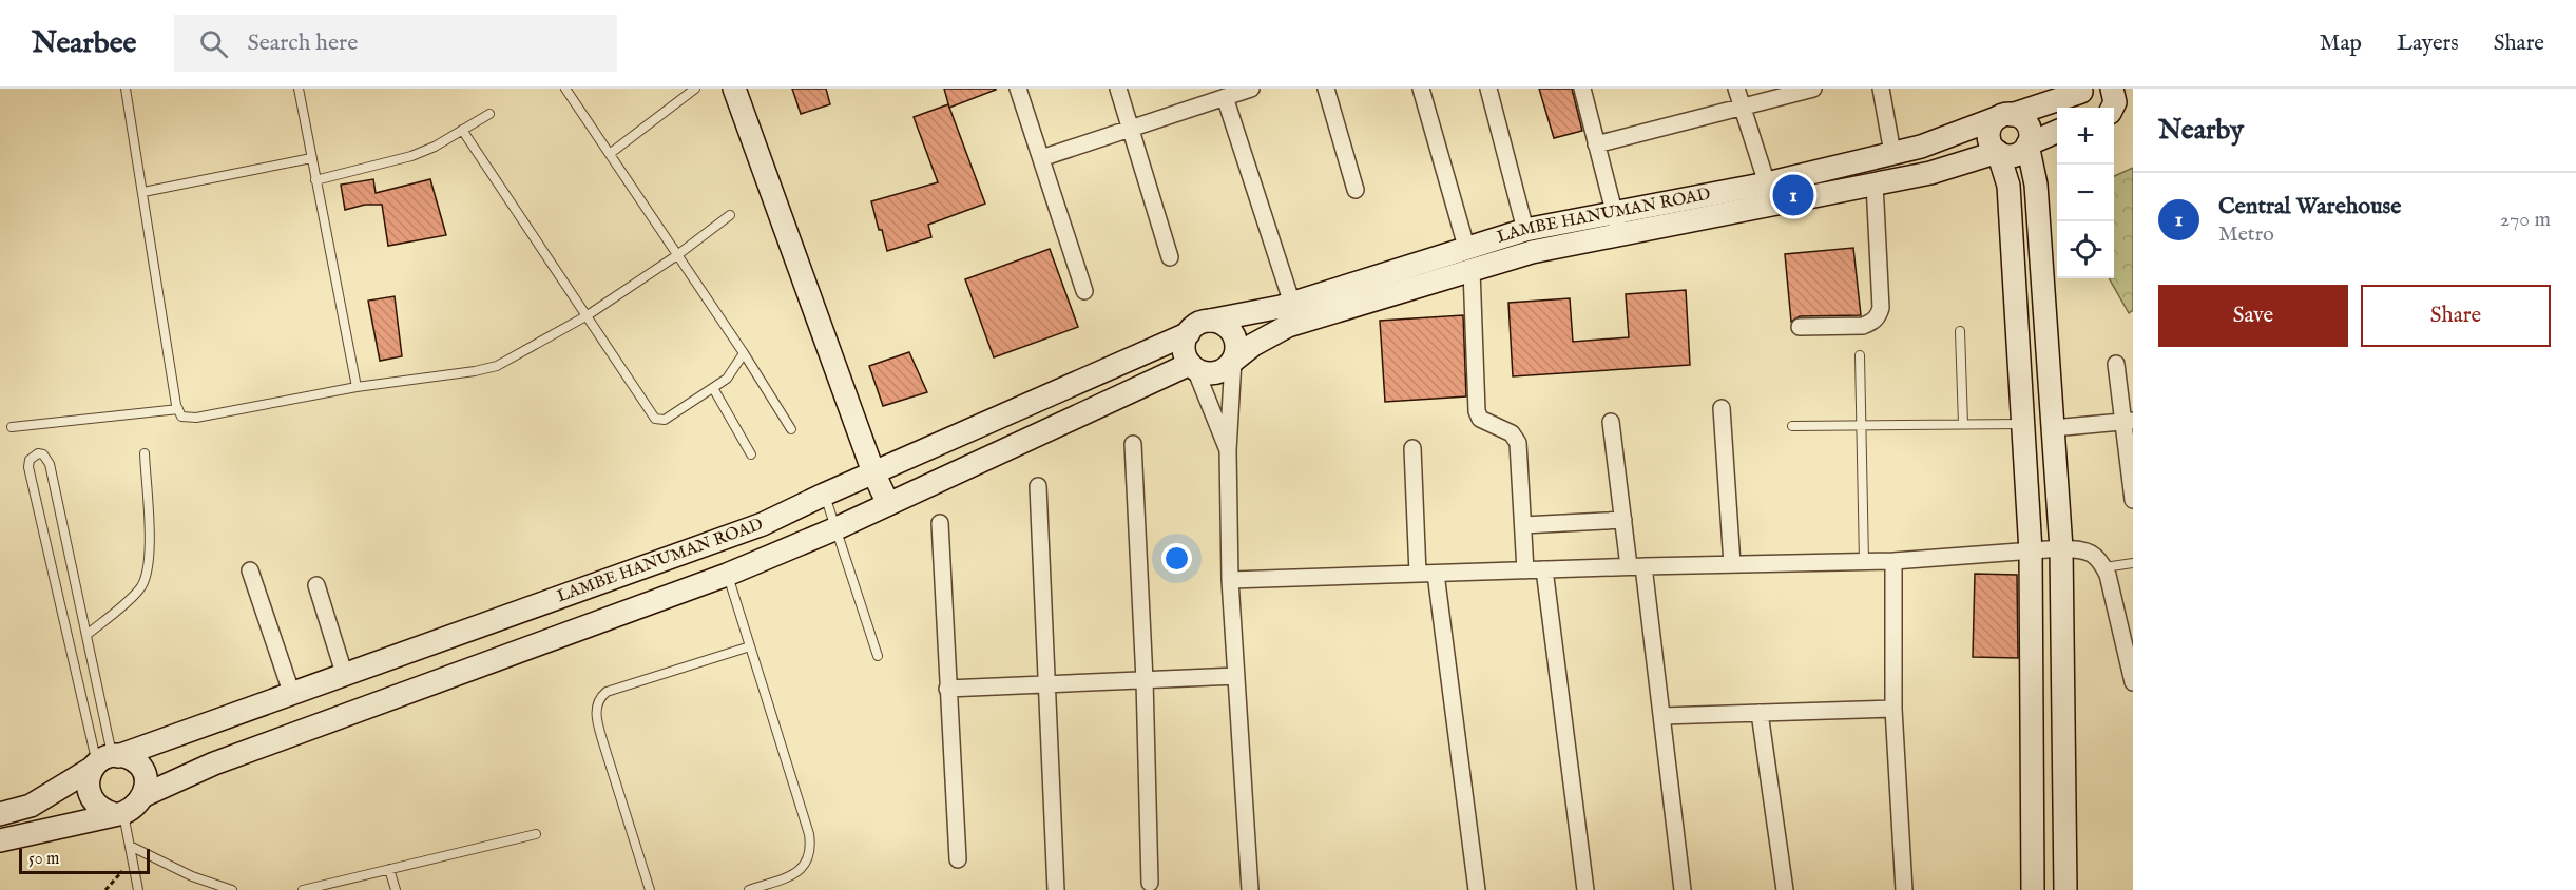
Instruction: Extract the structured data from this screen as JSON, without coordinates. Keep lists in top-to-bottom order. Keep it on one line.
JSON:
{"streets":{"main road":["LAMBE HANUMAN ROAD"]},"scale_bar":"50 m","page":{"header":"Nearbee","search":"Search here","nav":["Map","Layers","Share"],"heading":"Nearby","map_buttons":["+","−"],"list":[{"mark":"1","name":"Central Warehouse","note":"Metro","value":"270 m"}],"pins":"1","buttons":["Save","Share"],"scale":"50 m"}}
